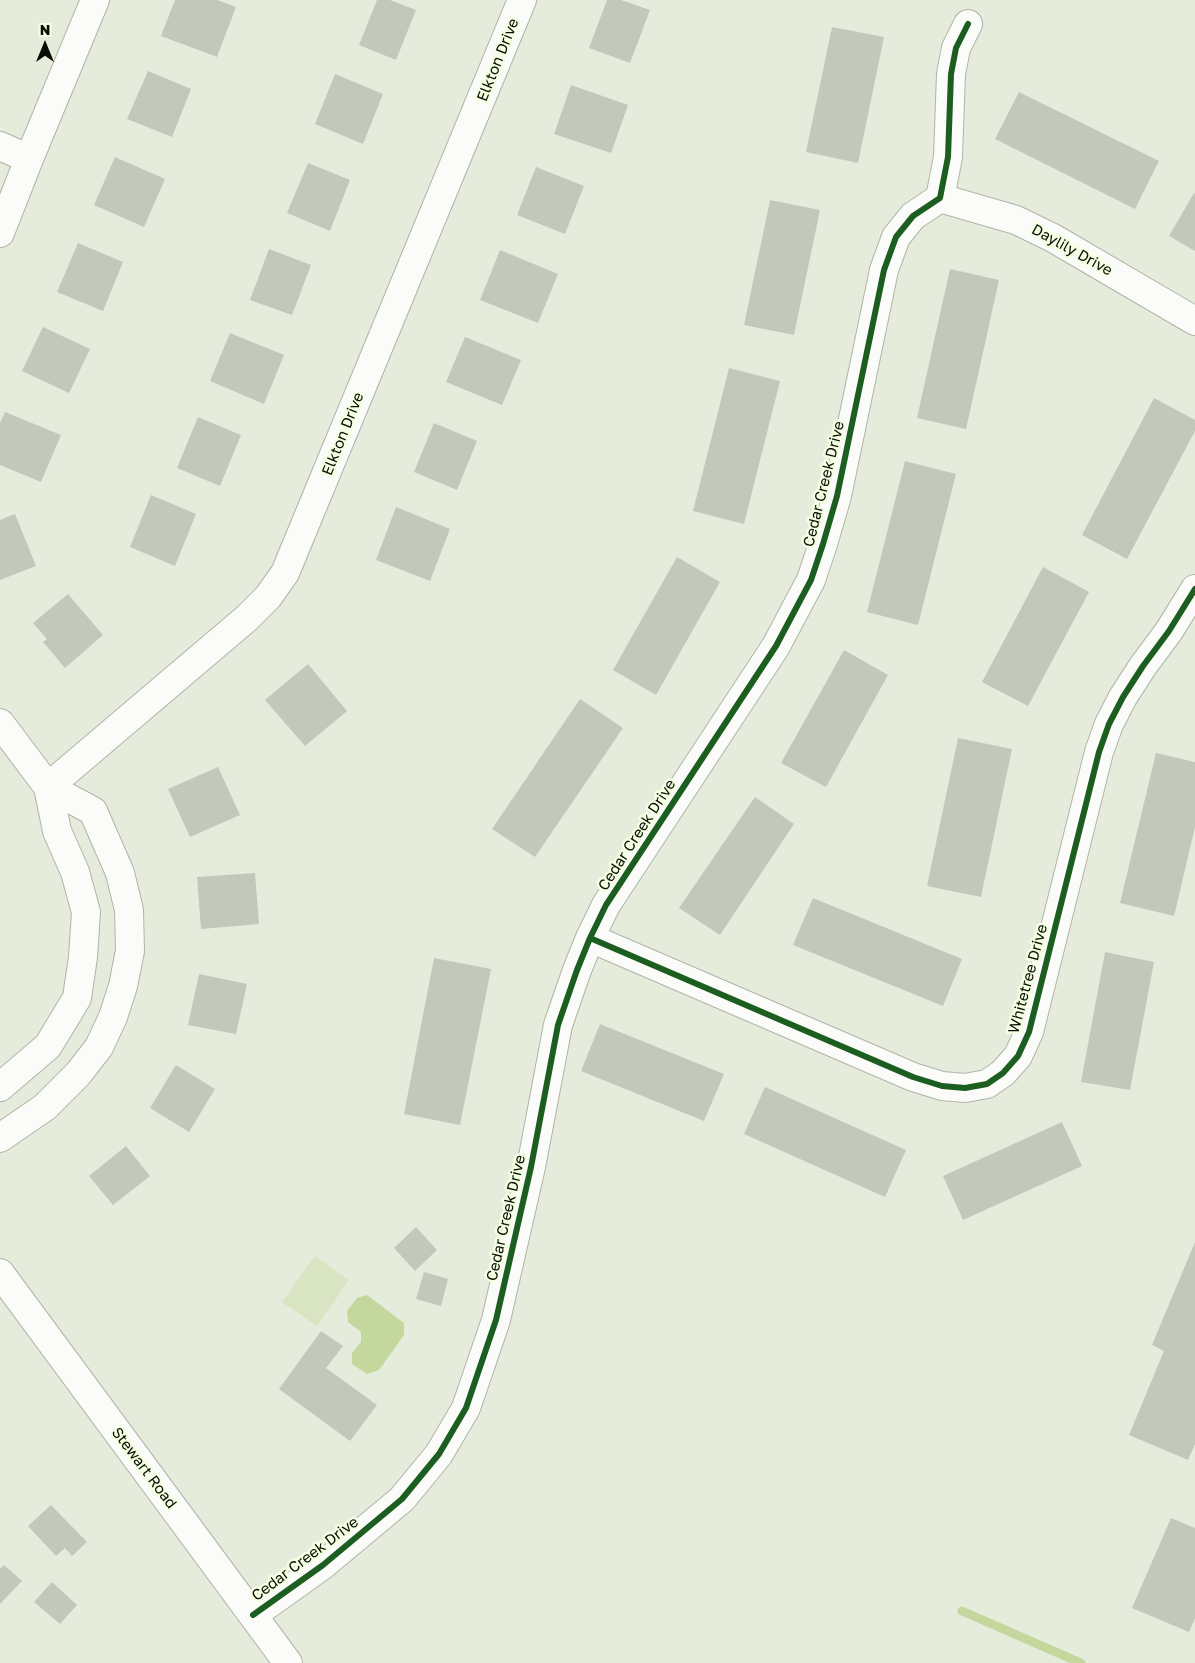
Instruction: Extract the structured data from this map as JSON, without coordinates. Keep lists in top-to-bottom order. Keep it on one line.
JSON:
{"streets":{"street":["Elkton Drive","Daylily Drive","Cedar Creek Drive","Whitetree Drive","Stewart Road"]},"crossings":[["Daylily Drive","Cedar Creek Drive"],["Cedar Creek Drive","Whitetree Drive"],["Cedar Creek Drive","Stewart Road"]],"north":"top"}
